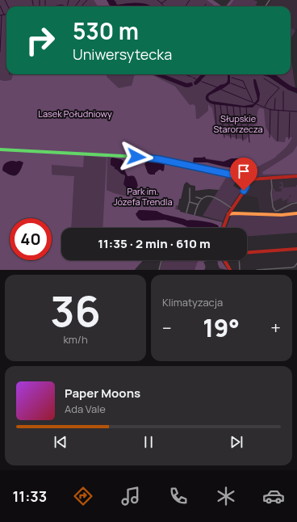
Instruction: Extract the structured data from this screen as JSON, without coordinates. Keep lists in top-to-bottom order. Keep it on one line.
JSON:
{"parks":["Lasek Południowy","Słupskie Starorzecza","Park im. Józefa Trendla"],"page":{"turn":["530 m","Uniwersytecka"],"limit":"40","trip":"11:35 · 2 min · 610 m","tile":[["36","km/h"],"Klimatyzacja"],"heat":["−","19°","+"],"song":["Paper Moons","Ada Vale"],"tabs":"11:33"}}
